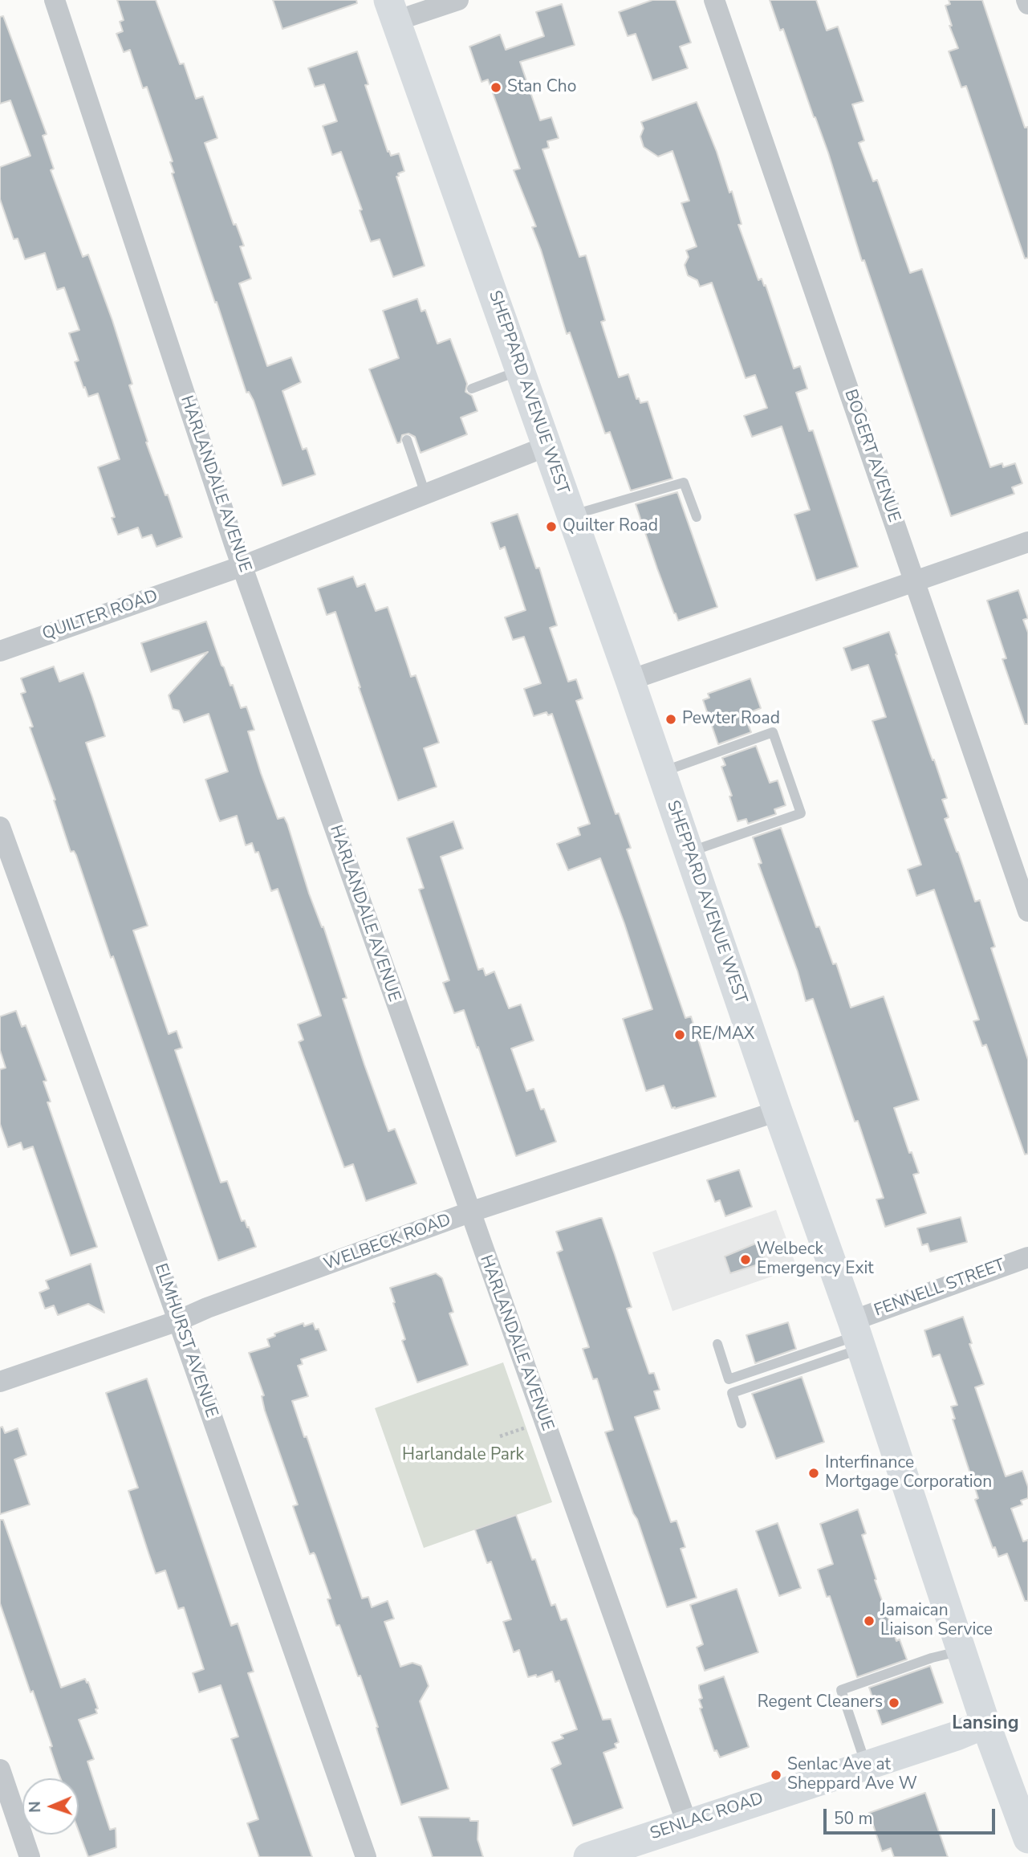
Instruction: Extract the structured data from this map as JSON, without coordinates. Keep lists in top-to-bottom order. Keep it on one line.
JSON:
{"streets":{"main road":["SHEPPARD AVENUE WEST","SENLAC ROAD"],"street":["BOGERT AVENUE","HARLANDALE AVENUE","QUILTER ROAD","WELBECK ROAD","FENNELL STREET","ELMHURST AVENUE"]},"crossings":[["SHEPPARD AVENUE WEST","QUILTER ROAD"],["SHEPPARD AVENUE WEST","WELBECK ROAD"],["SHEPPARD AVENUE WEST","FENNELL STREET"],["SHEPPARD AVENUE WEST","SENLAC ROAD"],["HARLANDALE AVENUE","QUILTER ROAD"],["HARLANDALE AVENUE","WELBECK ROAD"],["HARLANDALE AVENUE","SENLAC ROAD"],["WELBECK ROAD","ELMHURST AVENUE"]],"districts":["Lansing"],"parks":["Harlandale Park"],"places":["Stan Cho","Quilter Road","Pewter Road","RE/MAX","Welbeck Emergency Exit","Interfinance Mortgage Corporation","Jamaican Liaison Service","Regent Cleaners","Senlac Ave at Sheppard Ave W"],"scale_bar":"50 m","north":"left"}
